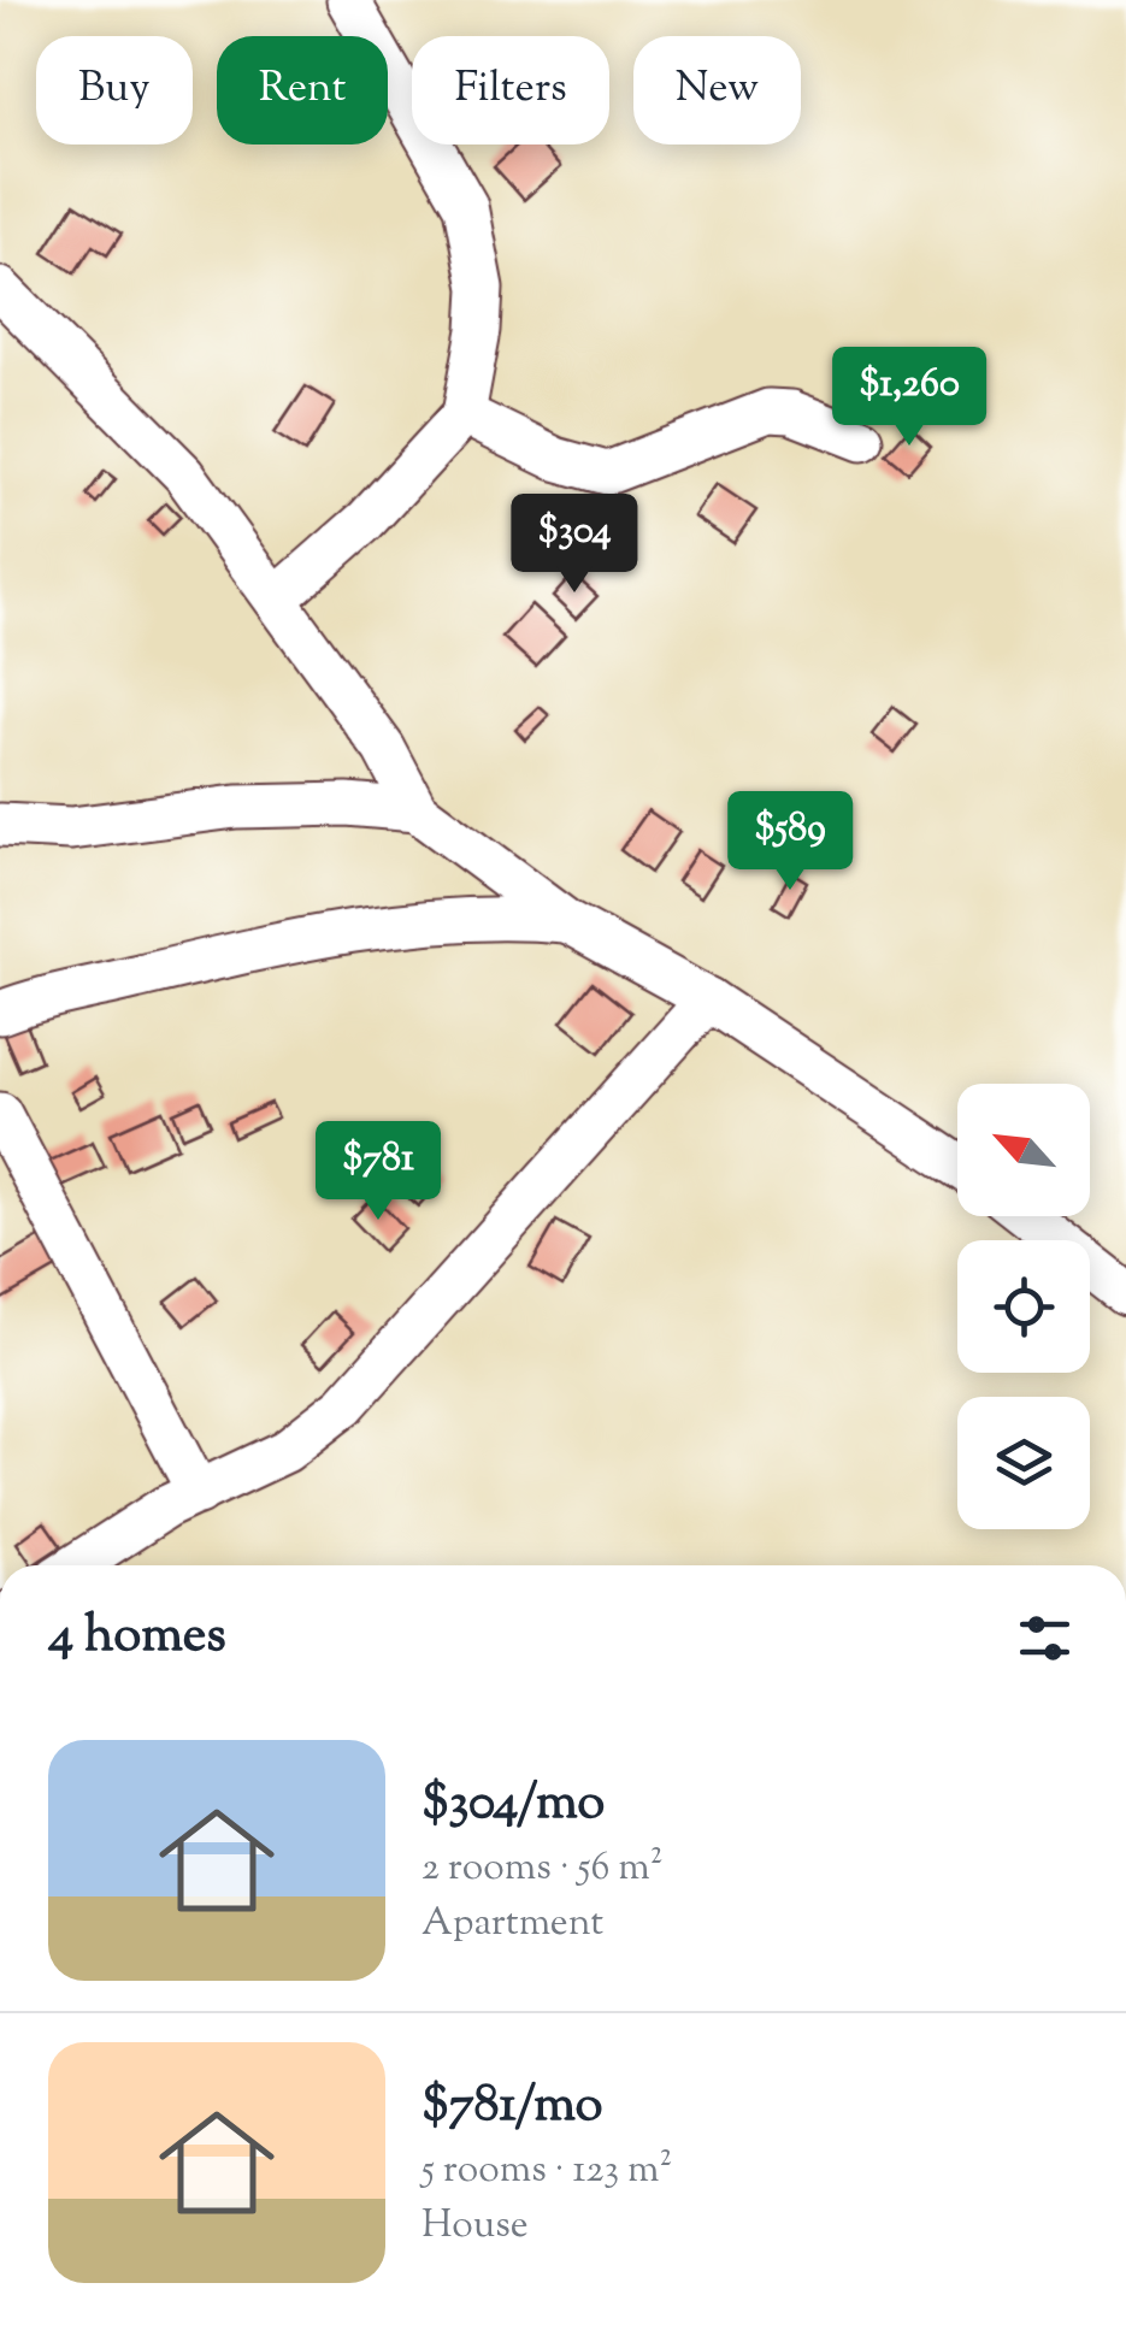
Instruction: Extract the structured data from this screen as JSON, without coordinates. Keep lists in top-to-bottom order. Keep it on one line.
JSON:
{"north":"top left","page":{"chip":["Buy","Rent","Filters","New"],"price":["$1,260","$304","$589","$781"],"heading":"4 homes","list":[{"name":"$304/mo","note":"2 rooms · 56 m² · Apartment"},{"name":"$781/mo","note":"5 rooms · 123 m² · House"}]}}
